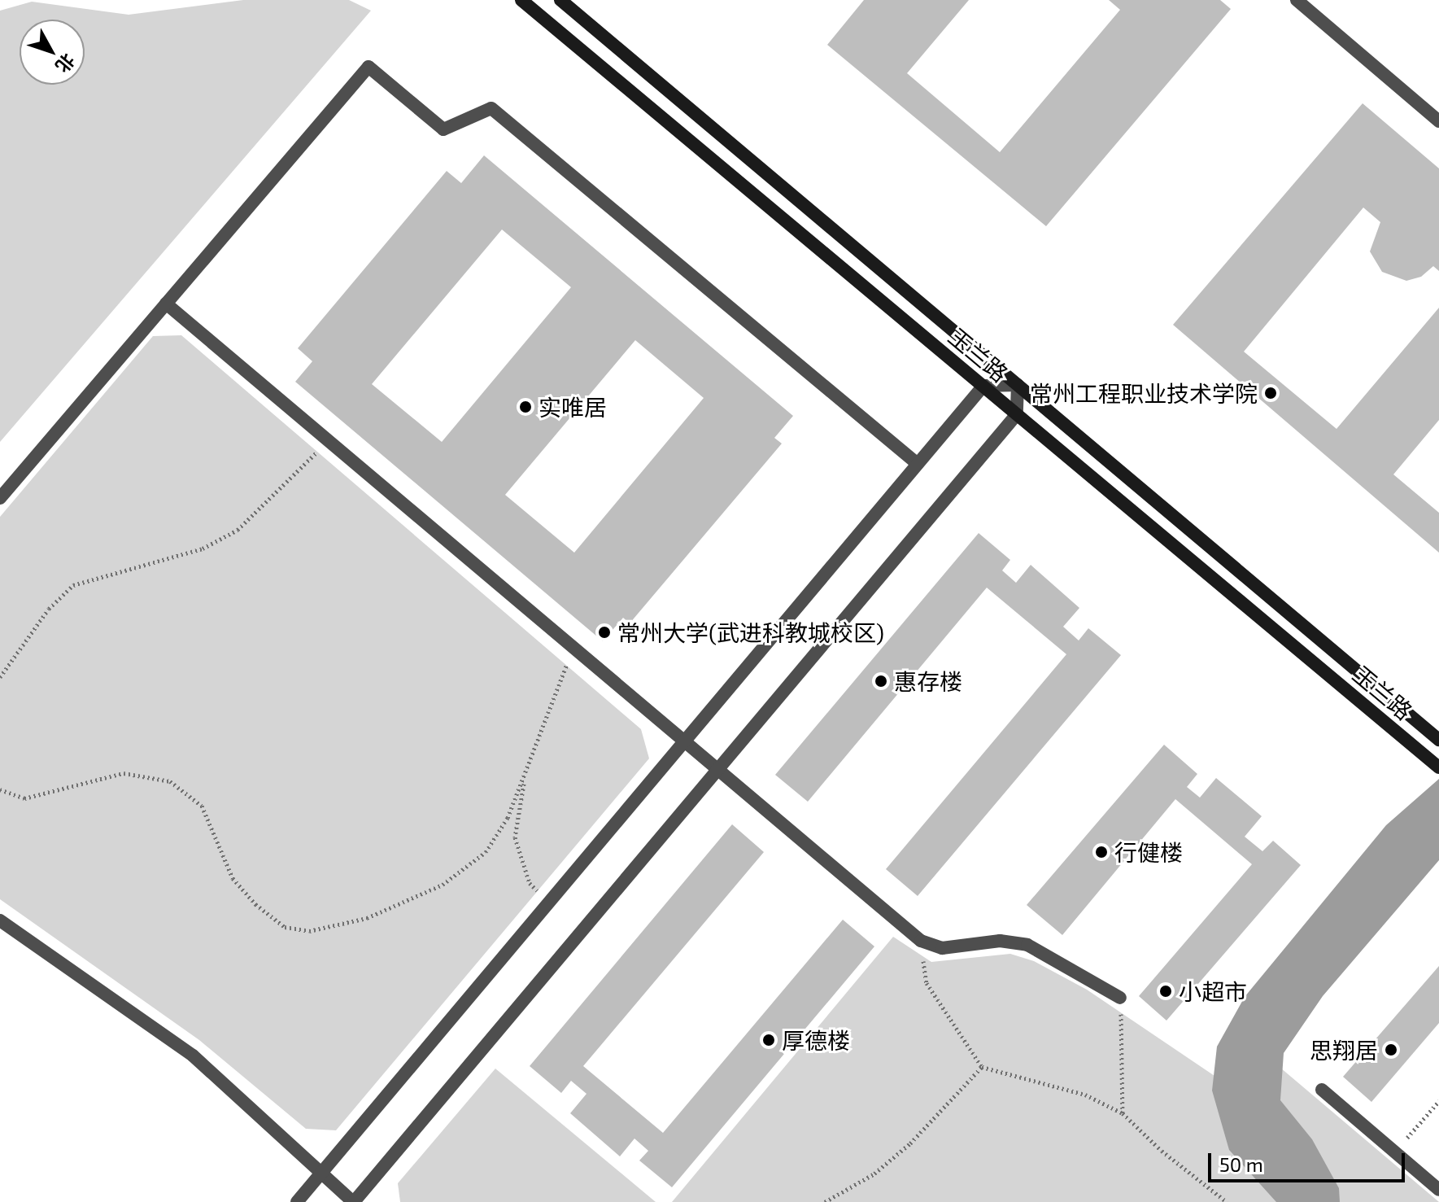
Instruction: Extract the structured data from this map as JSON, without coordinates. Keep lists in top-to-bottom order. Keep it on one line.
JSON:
{"streets":{"street":["玉兰路"]},"places":["常州工程职业技术学院","实唯居","常州大学(武进科教城校区)","惠存楼","行健楼","小超市","厚德楼","思翔居"],"scale_bar":"50 m","north":"bottom right"}
